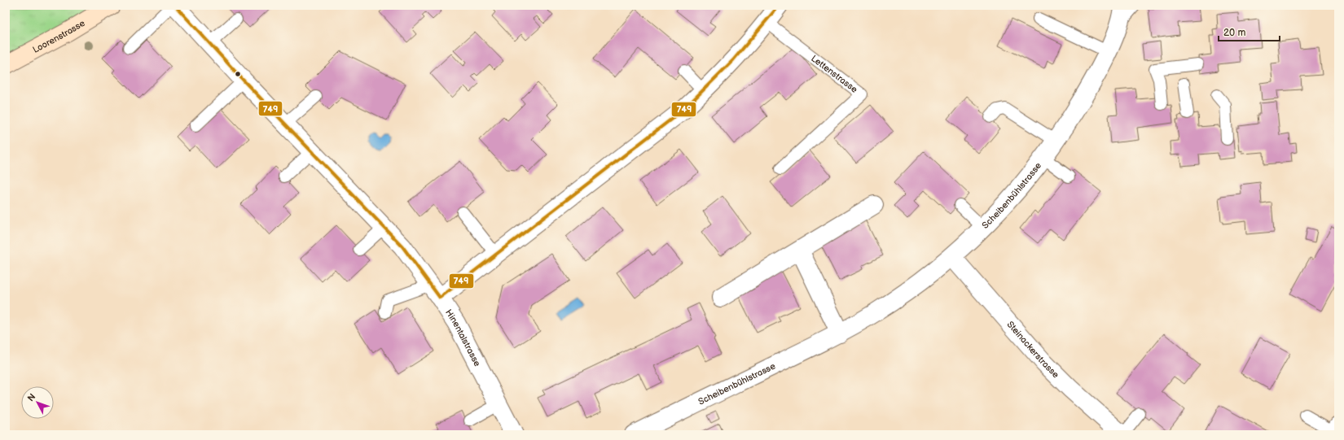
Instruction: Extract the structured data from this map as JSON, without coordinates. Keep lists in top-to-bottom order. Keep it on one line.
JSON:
{"streets":{"street":["Loorenstrasse","Scheibenbühlstrasse","Hinentalstrasse","Steinackerstrasse"],"lane":["Lettenstrasse"]},"crossings":[["Scheibenbühlstrasse","Steinackerstrasse"]],"lines":["transit line 749"],"scale_bar":"20 m","north":"top left"}
